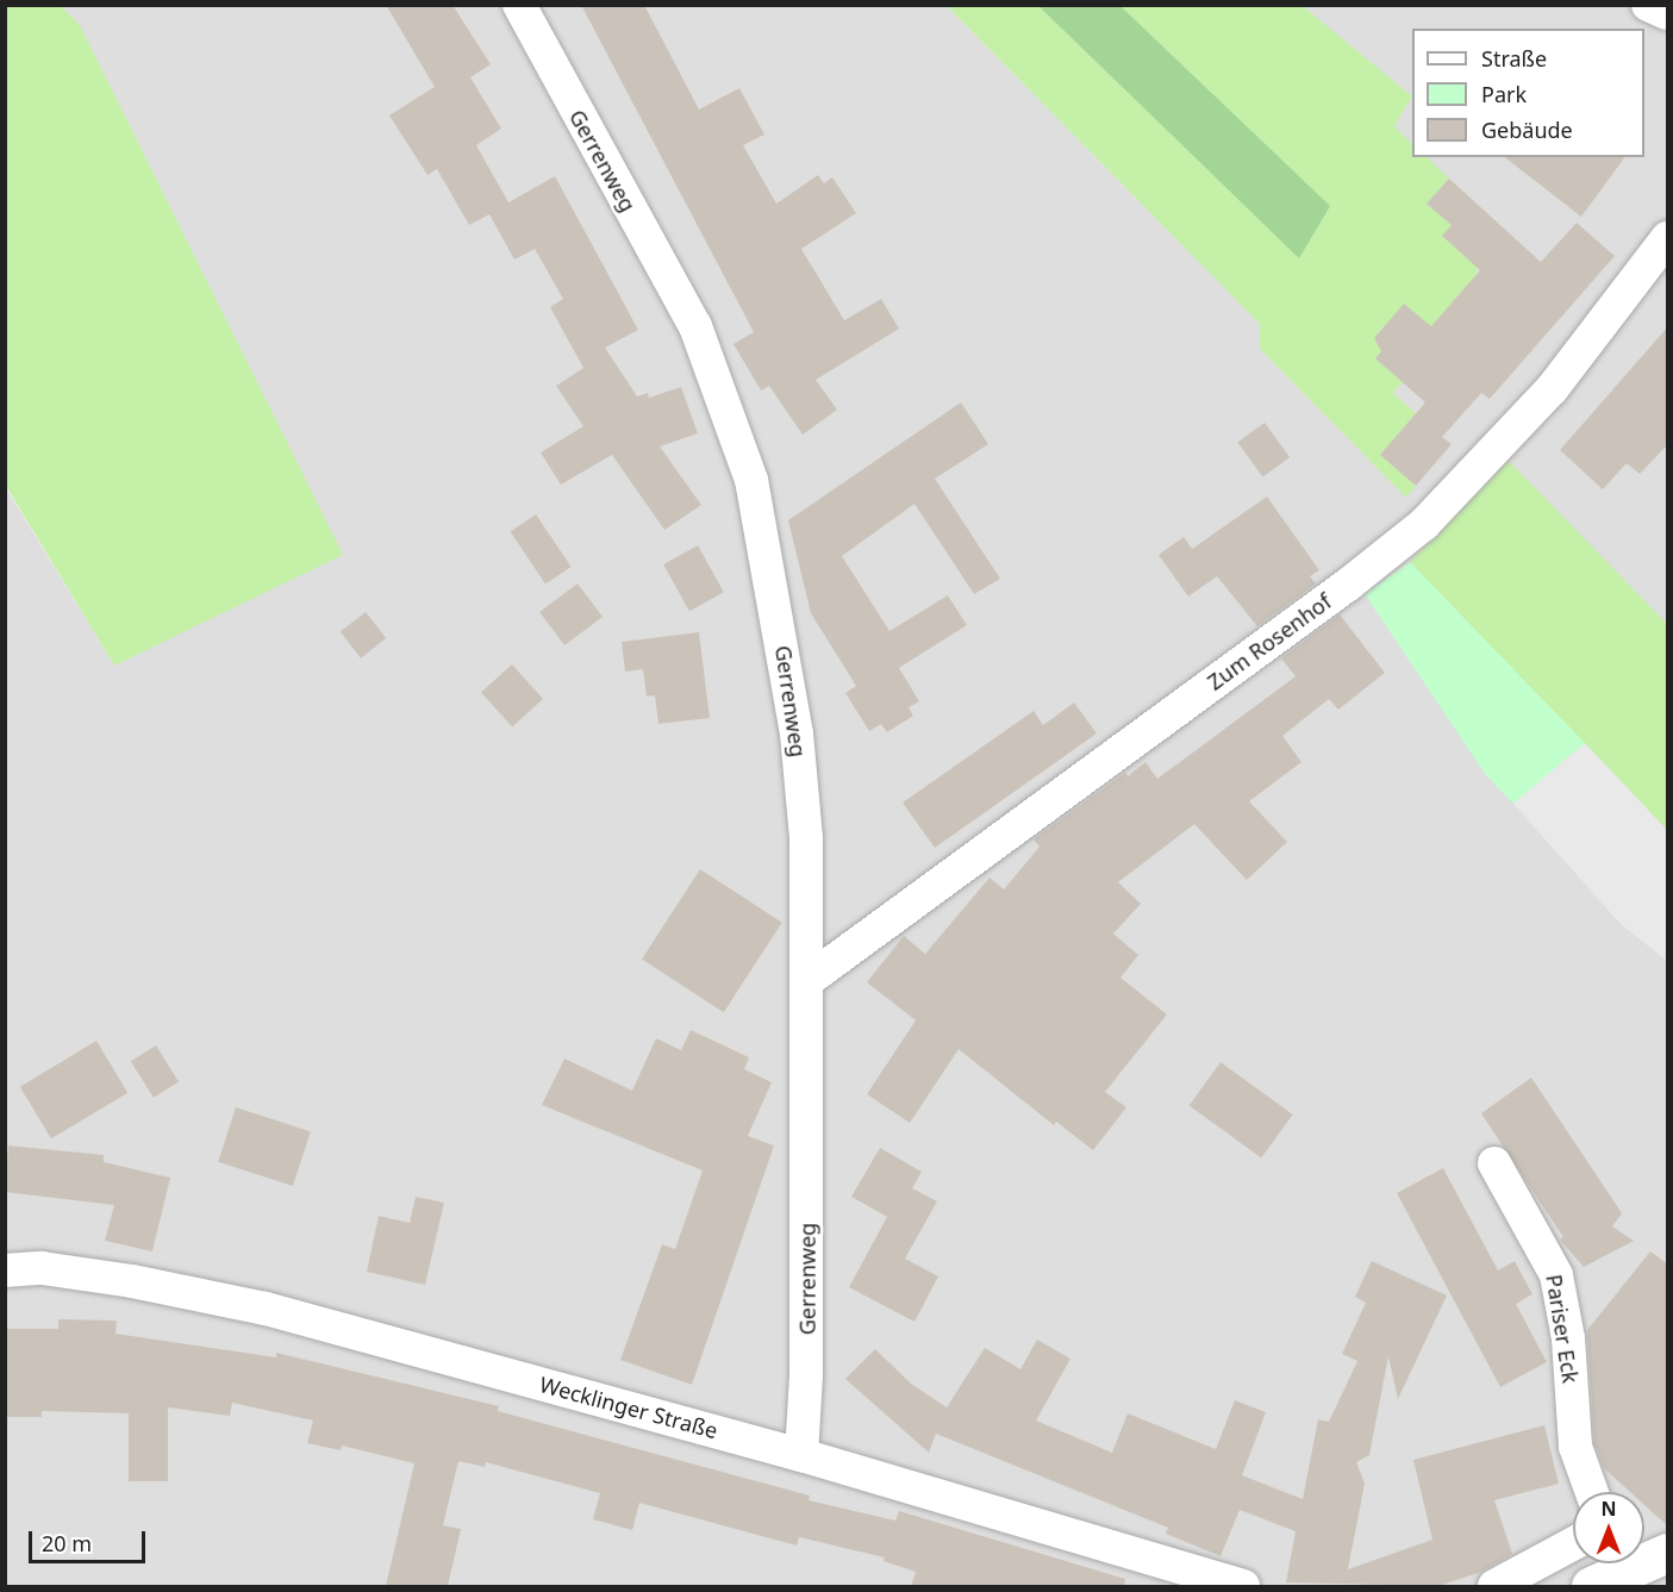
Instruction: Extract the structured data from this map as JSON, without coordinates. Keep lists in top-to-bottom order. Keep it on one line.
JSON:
{"streets":{"street":["Gerrenweg","Zum Rosenhof","Pariser Eck","Wecklinger Straße"]},"crossings":[["Gerrenweg","Zum Rosenhof"],["Gerrenweg","Wecklinger Straße"]],"legend":["Straße","Park","Gebäude"],"scale_bar":"20 m","north":"top"}
